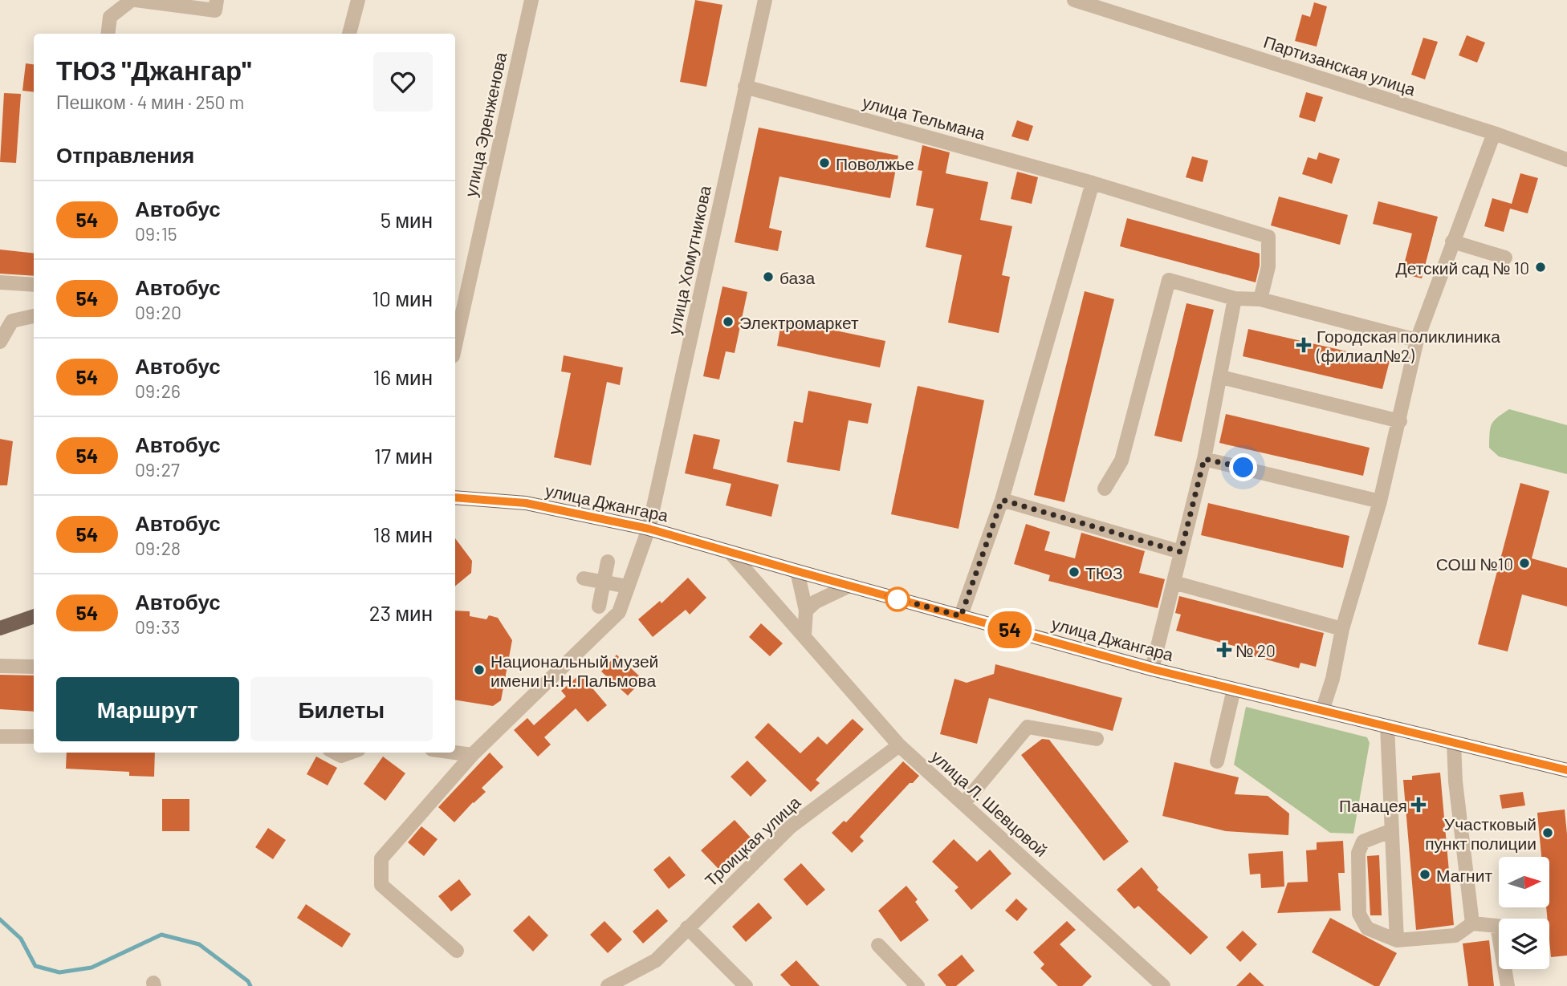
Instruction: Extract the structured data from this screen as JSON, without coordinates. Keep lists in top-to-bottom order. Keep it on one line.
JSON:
{"streets":{"main road":["улица Джангара"],"street":["Партизанская улица","улица Тельмана","улица Эренженова","улица Хомутникова","улица Л. Шевцовой","Троицкая улица"]},"crossings":[["улица Тельмана","улица Хомутникова"],["улица Хомутникова","улица Джангара"],["улица Джангара","улица Л. Шевцовой"],["улица Л. Шевцовой","Троицкая улица"]],"places":{"other":["Поволжье","Детский сад № 10","база","Электромаркет","СОШ №10","ТЮЗ","Национальный музей имени Н.Н.Пальмова","Участковый пункт полиции","Магнит"],"health":["Городская поликлиника (филиал№2)","№ 20","Панацея"]},"lines":["bus line 54"],"north":"right","page":{"on_map":"54","heading":[["ТЮЗ \"Джангар\"","Пешком · 4 мин · 250 m"],"Отправления"],"list":[{"mark":"54","name":"Автобус","note":"09:15","value":"5 мин"},{"mark":"54","name":"Автобус","note":"09:20","value":"10 мин"},{"mark":"54","name":"Автобус","note":"09:26","value":"16 мин"},{"mark":"54","name":"Автобус","note":"09:27","value":"17 мин"},{"mark":"54","name":"Автобус","note":"09:28","value":"18 мин"},{"mark":"54","name":"Автобус","note":"09:33","value":"23 мин"}],"buttons":["Маршрут","Билеты"]}}
